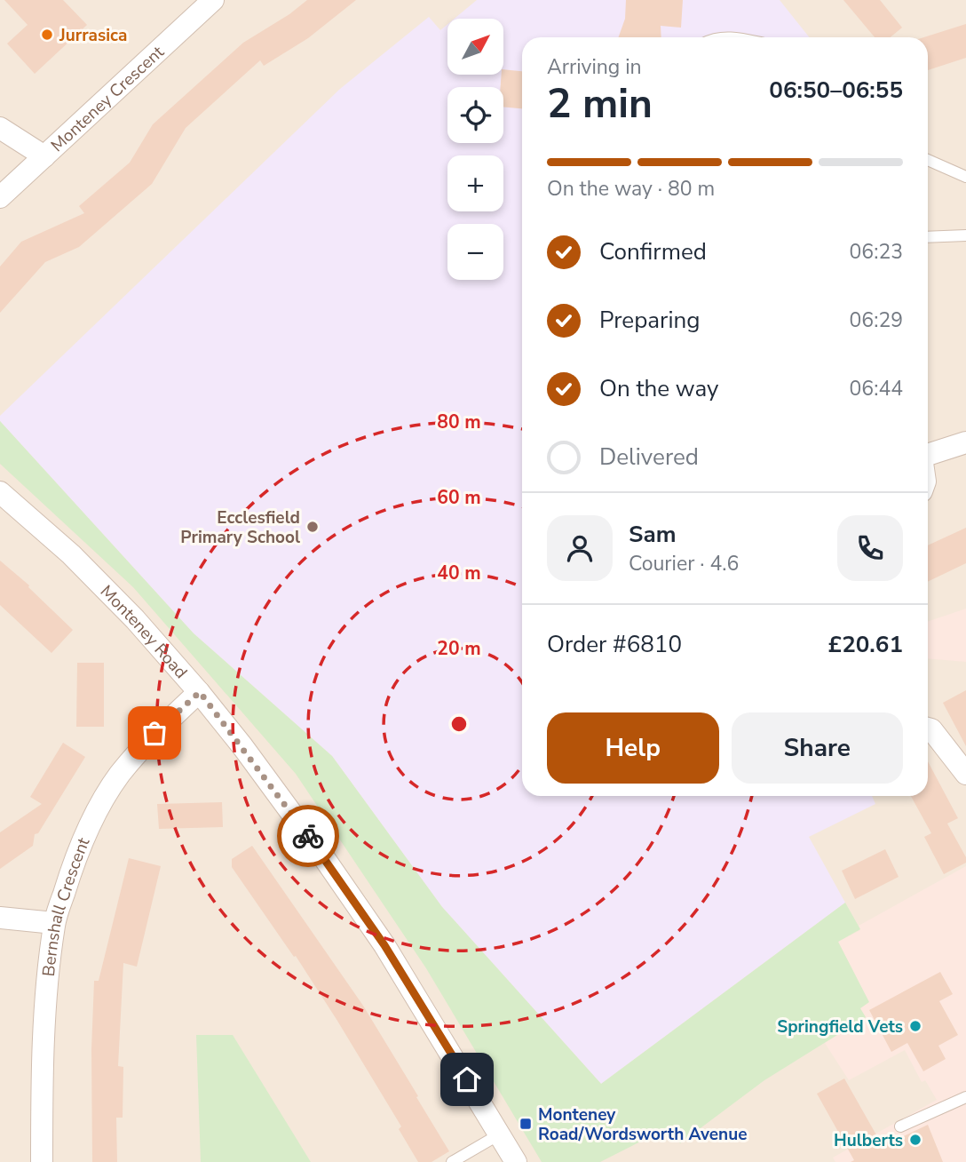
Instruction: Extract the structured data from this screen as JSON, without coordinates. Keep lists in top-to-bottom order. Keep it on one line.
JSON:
{"streets":{"street":["Monteney Crescent","Monteney Road","Bernshall Crescent"]},"crossings":[["Monteney Road","Bernshall Crescent"]],"places":{"other":["Jurrasica","Ecclesfield Primary School","Springfield Vets","Hulberts"],"transit":["Monteney Road/Wordsworth Avenue"]},"north":"top right","page":{"map_buttons":["+","−"],"heading":["2 min","Arriving in","06:50–06:55"],"panel":["Sam","Courier · 4.6","Order #6810","£20.61"],"bar":"On the way · 80 m","list":[["Confirmed","06:23"],["Preparing","06:29"],["On the way","06:44"],"Delivered"],"buttons":["Help","Share"]},"rings":["80 m","60 m","40 m","20 m"]}
